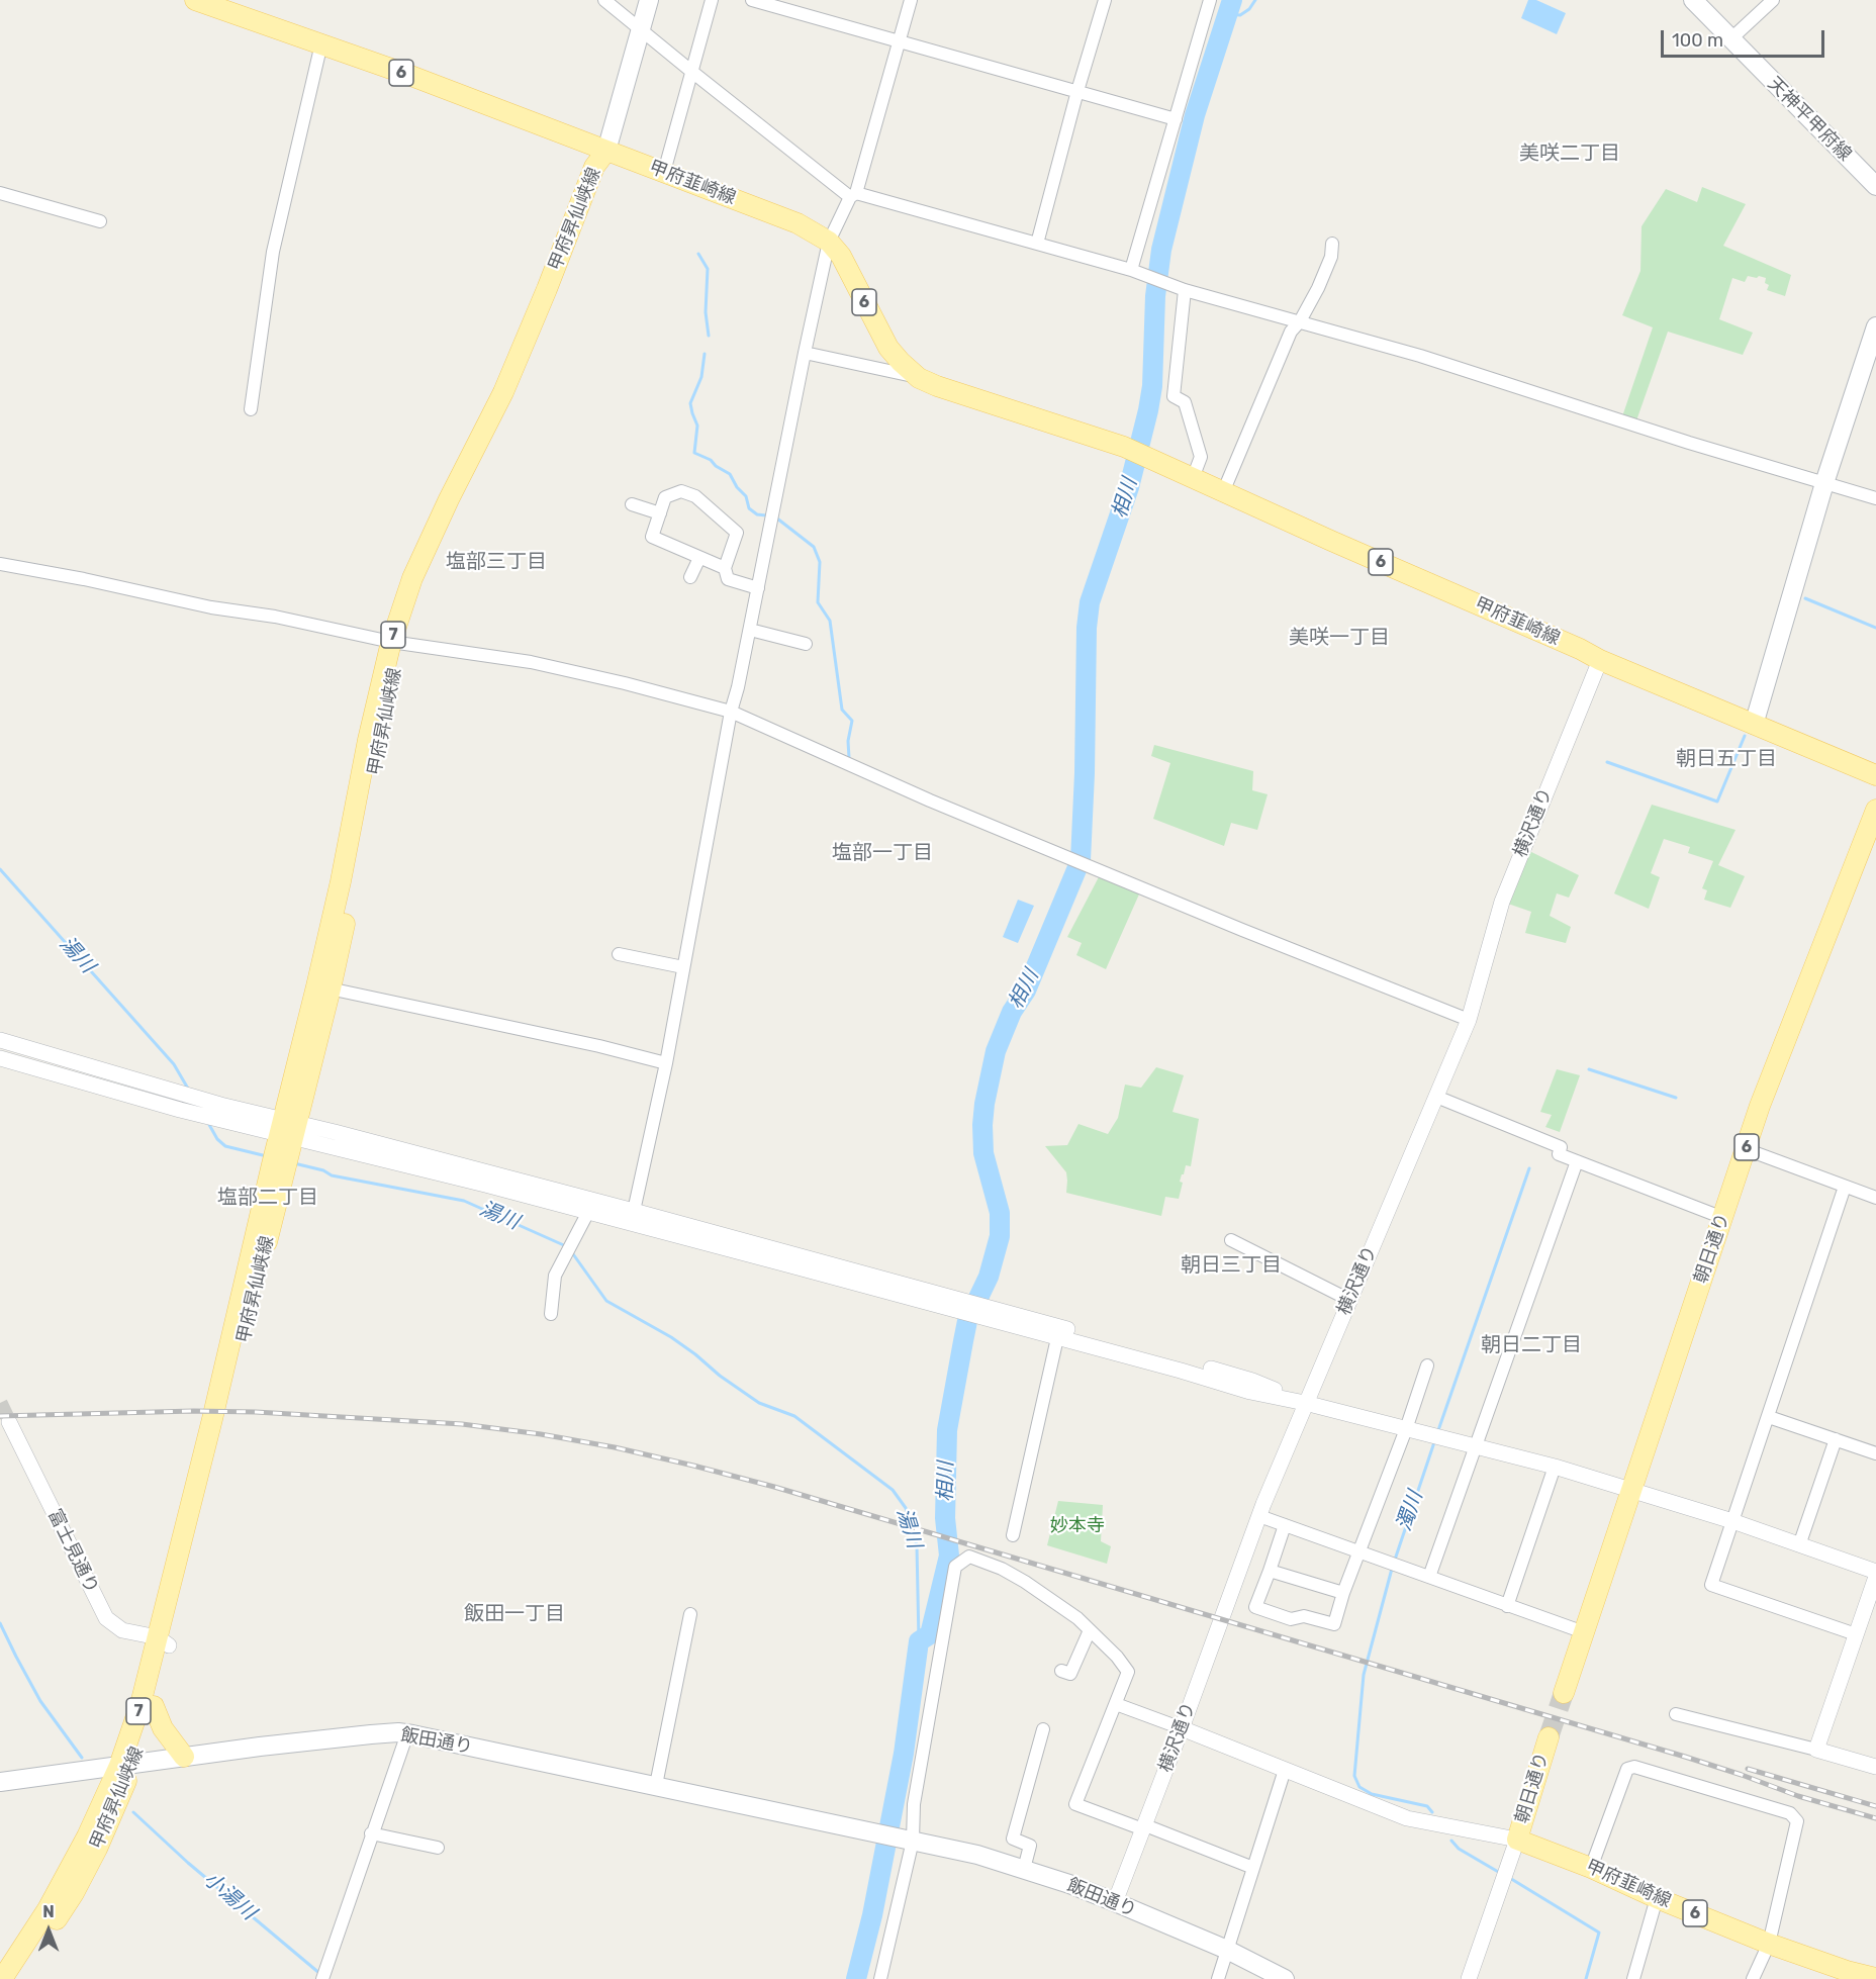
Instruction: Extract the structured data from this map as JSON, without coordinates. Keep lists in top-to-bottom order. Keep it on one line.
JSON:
{"streets":{"main road":["6","天神平甲府線","甲府韮崎線","甲府昇仙峡線","7","朝日通り","飯田通り"],"street":["横沢通り","富士見通り"]},"crossings":[["甲府韮崎線","甲府昇仙峡線"],["甲府韮崎線","横沢通り"],["甲府韮崎線","朝日通り"],["甲府昇仙峡線","富士見通り"],["甲府昇仙峡線","飯田通り"],["横沢通り","飯田通り"]],"districts":["美咲二丁目","塩部三丁目","美咲一丁目","朝日五丁目","塩部一丁目","塩部二丁目","朝日三丁目","朝日二丁目","飯田一丁目"],"water":["相川","湯川","濁川","小湯川"],"parks":["妙本寺"],"scale_bar":"100 m","north":"top"}
